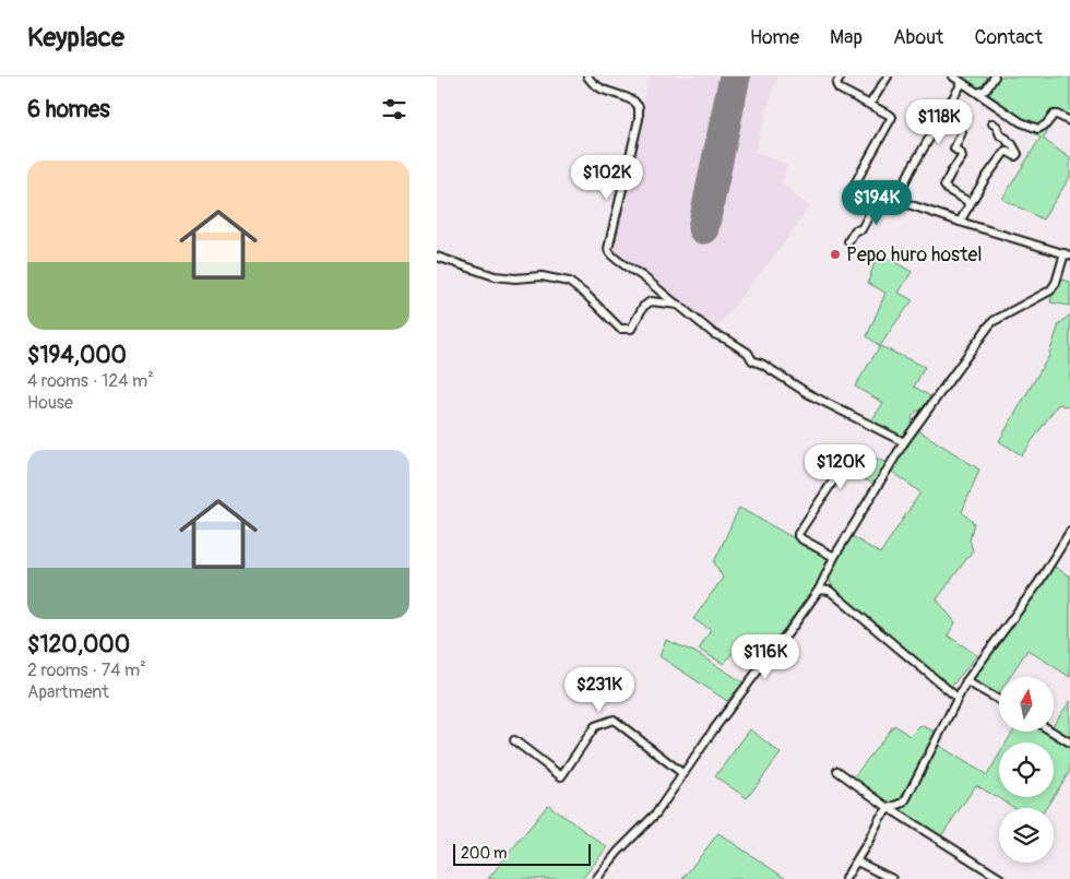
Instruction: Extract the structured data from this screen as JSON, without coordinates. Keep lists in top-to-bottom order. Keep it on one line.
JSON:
{"places":["Pepo huro hostel"],"scale_bar":"200 m","north":"top","page":{"header":"Keyplace","nav":["Home","Map","About","Contact"],"heading":"6 homes","price":["$118K","$102K","$194K","$120K","$116K","$231K"],"list":[{"name":"$194,000","note":"4 rooms · 124 m² · House"},{"name":"$120,000","note":"2 rooms · 74 m² · Apartment"}],"scale":"200 m"}}
